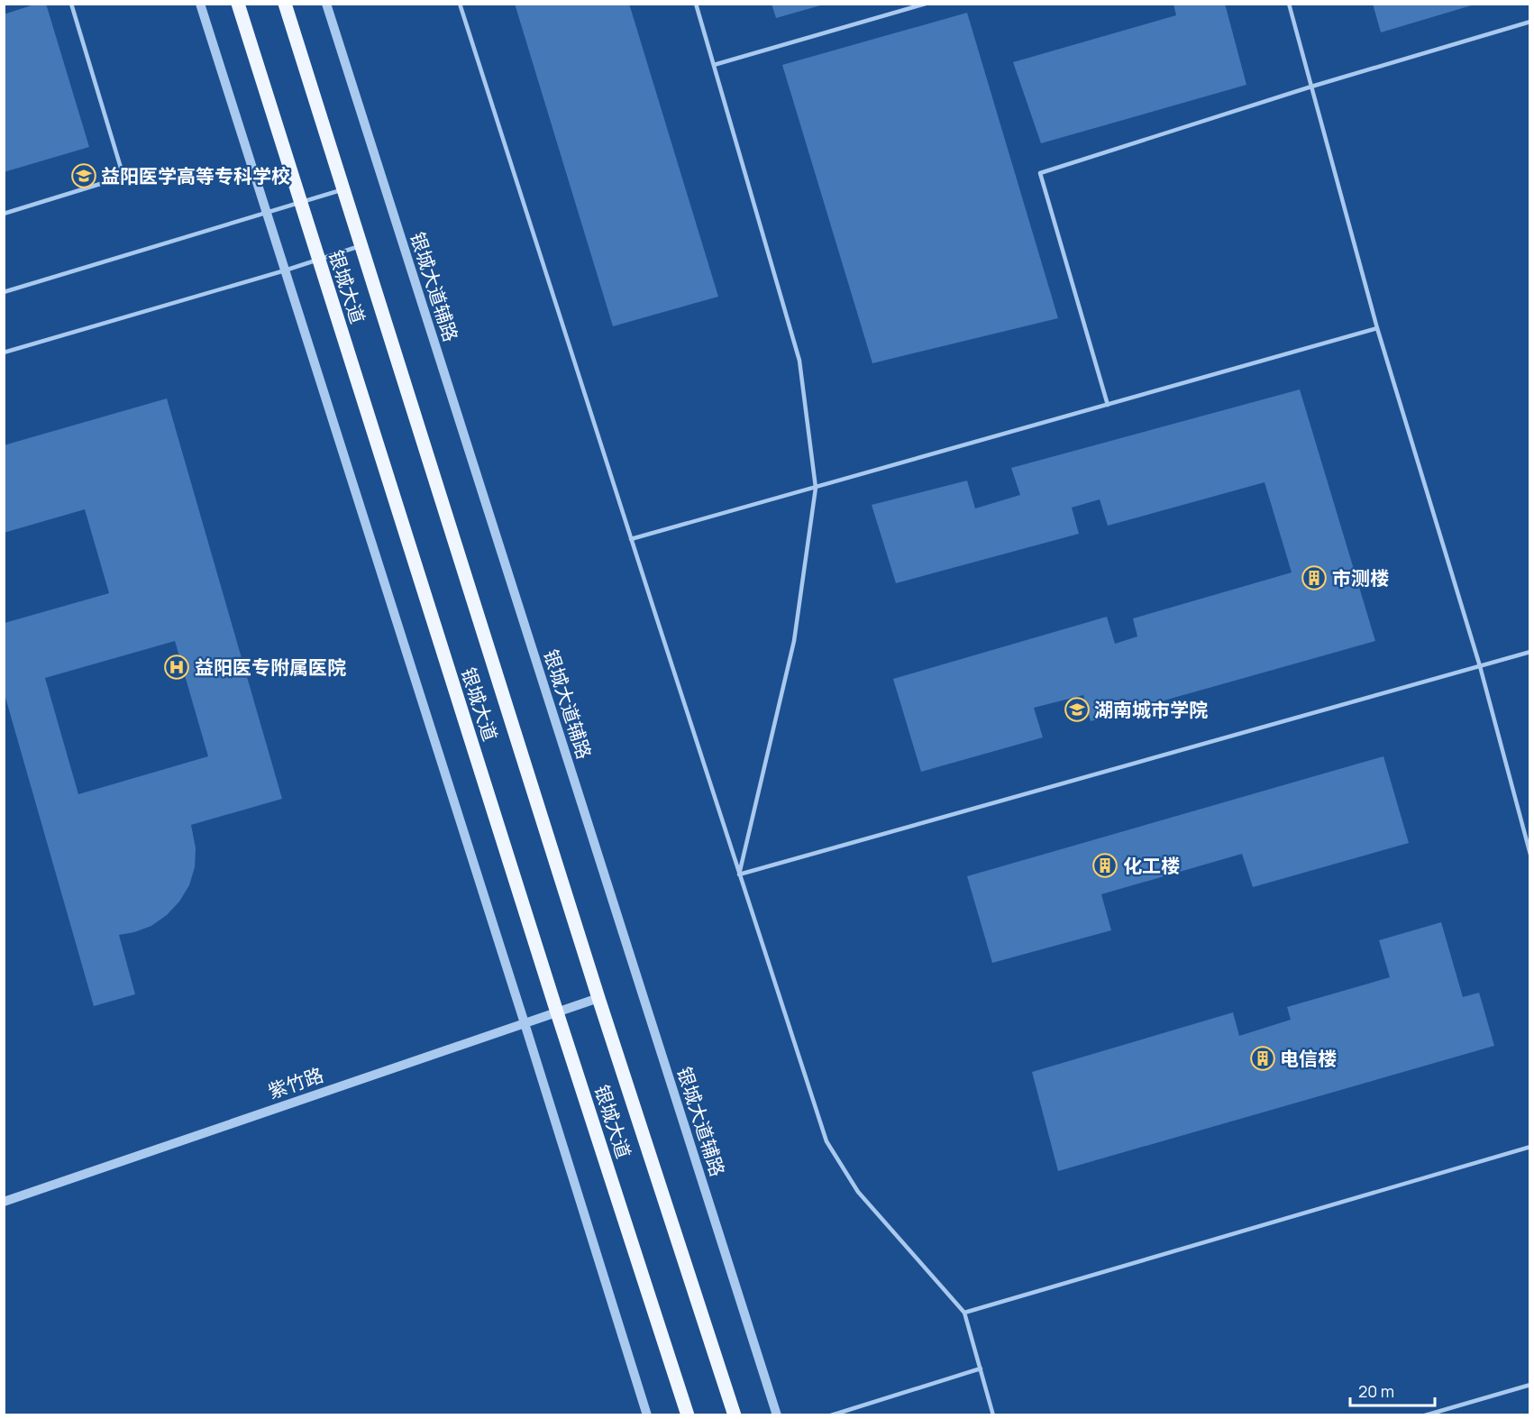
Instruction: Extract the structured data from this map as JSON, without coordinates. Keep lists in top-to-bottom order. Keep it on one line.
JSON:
{"streets":{"main road":["银城大道"],"street":["银城大道辅路","紫竹路"]},"crossings":[["银城大道","紫竹路"]],"places":{"school or university":["益阳医学高等专科学校","湖南城市学院"],"building":["市测楼","化工楼","电信楼"],"hospital":["益阳医专附属医院"]},"scale_bar":"20 m"}
